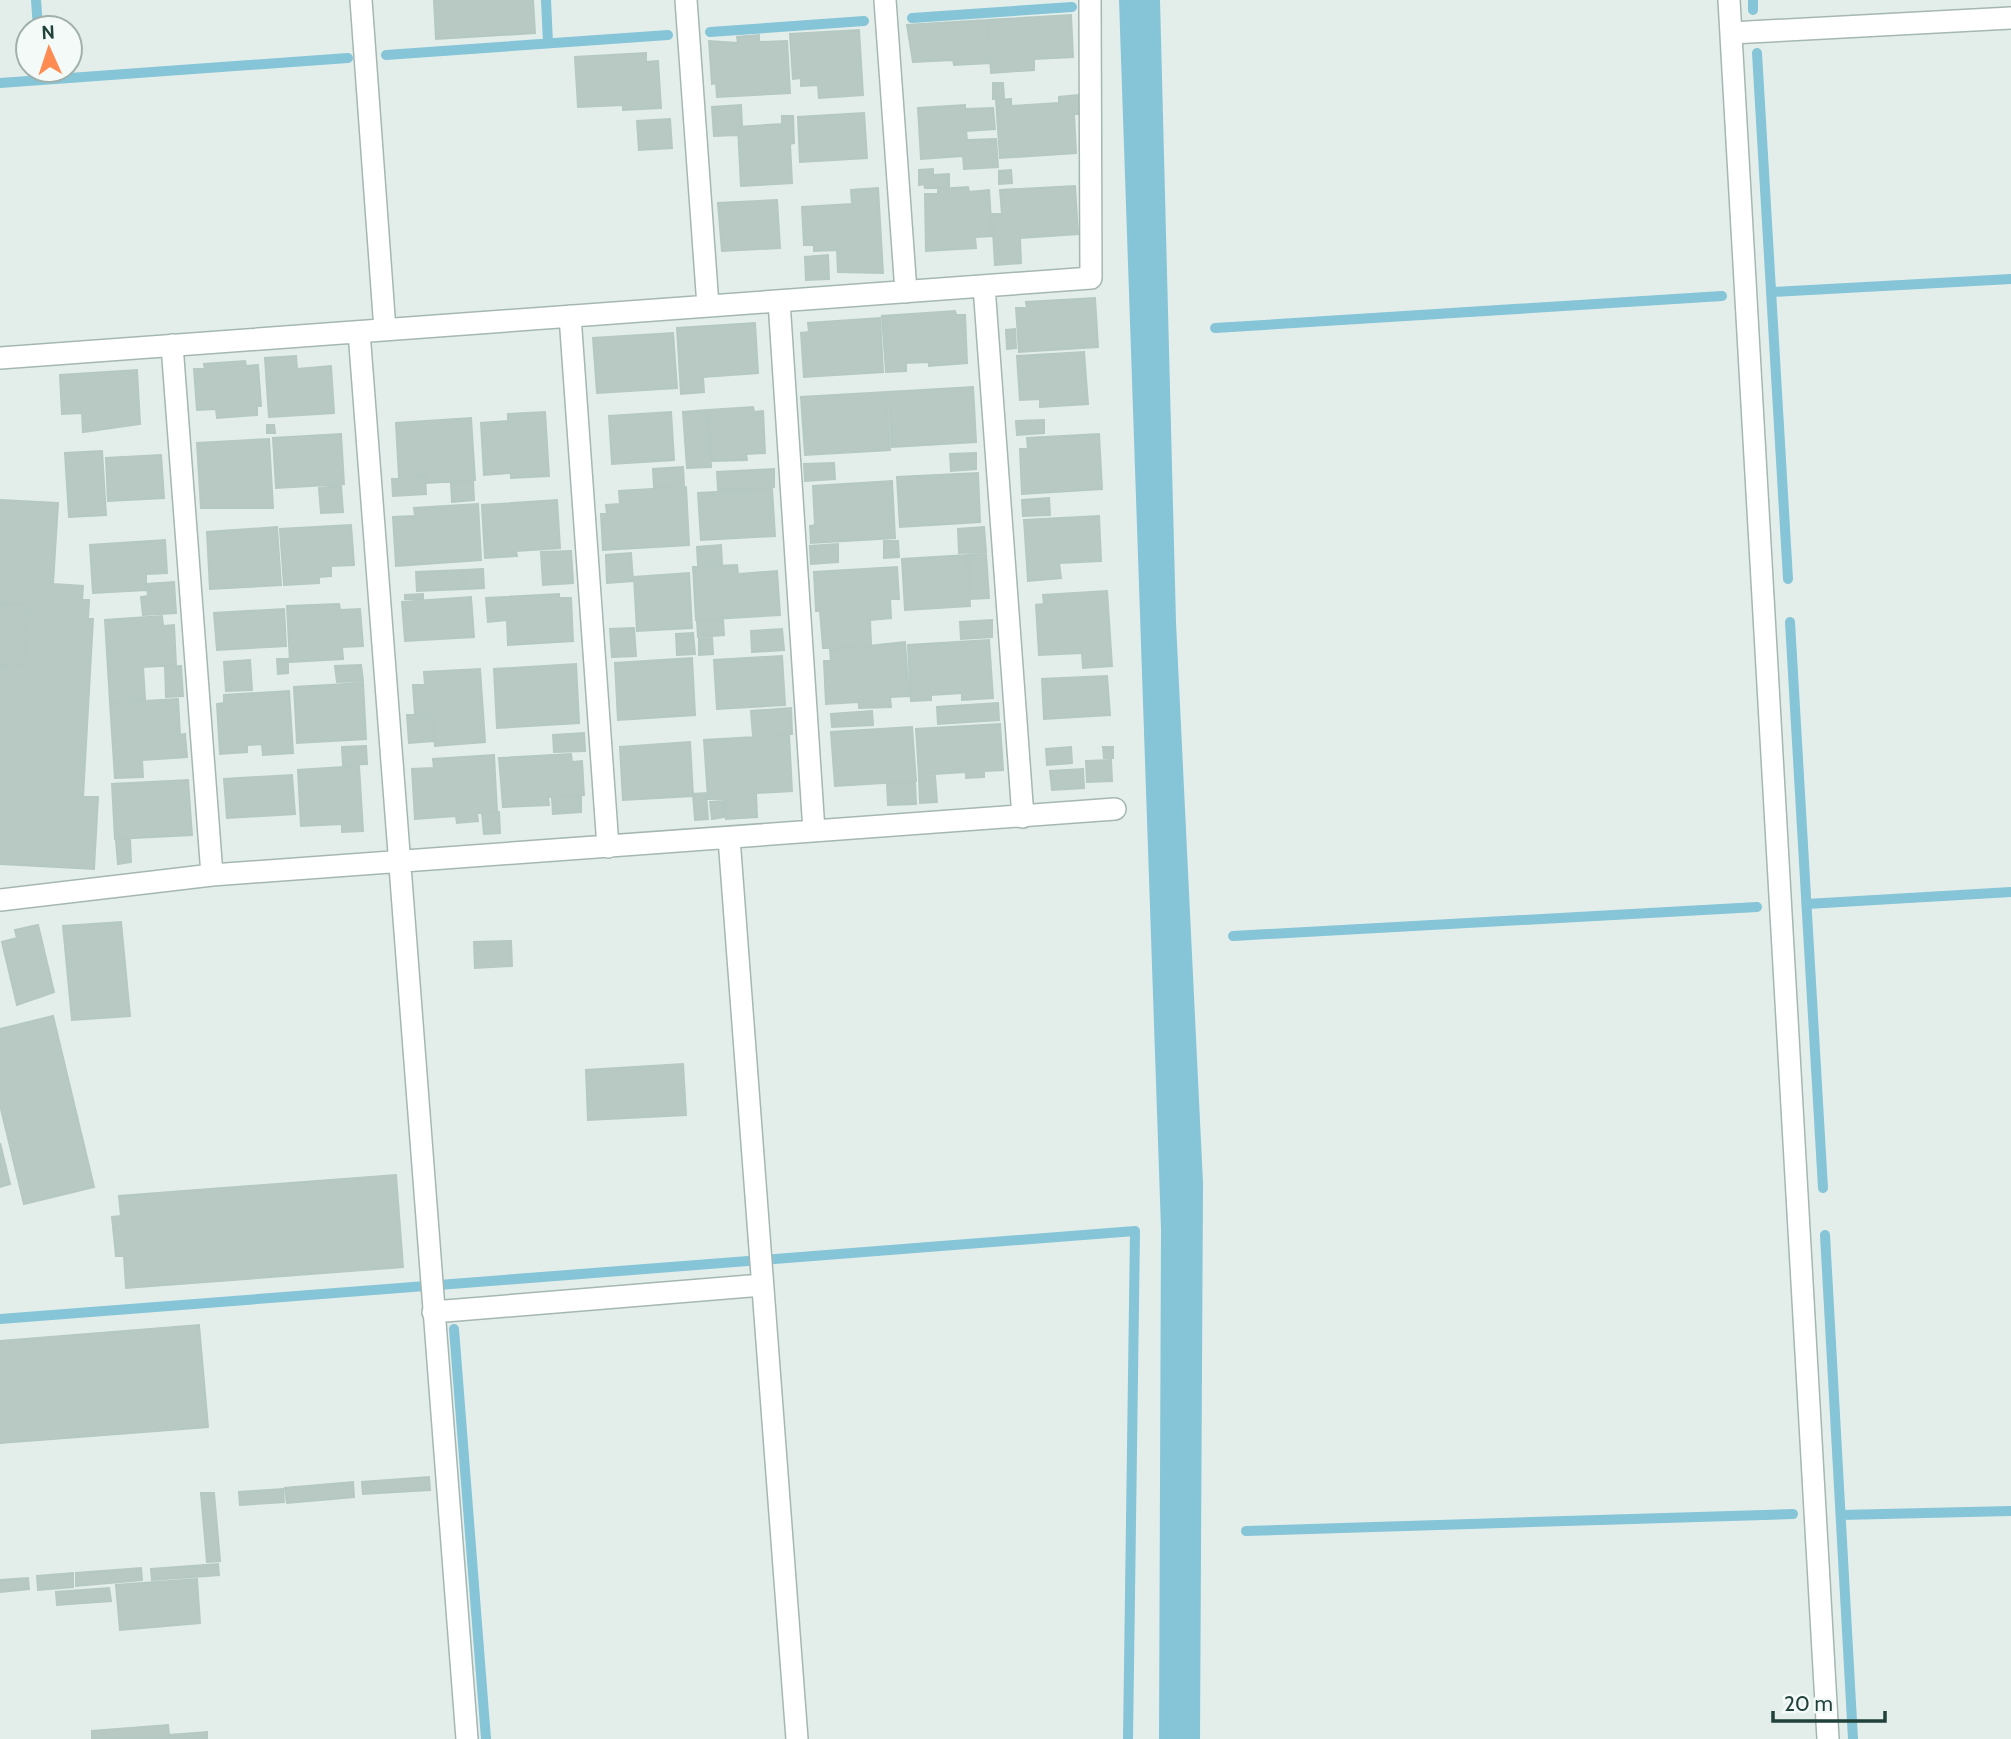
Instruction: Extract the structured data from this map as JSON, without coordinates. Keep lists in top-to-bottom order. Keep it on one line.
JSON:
{"scale_bar":"20 m","north":"top"}
